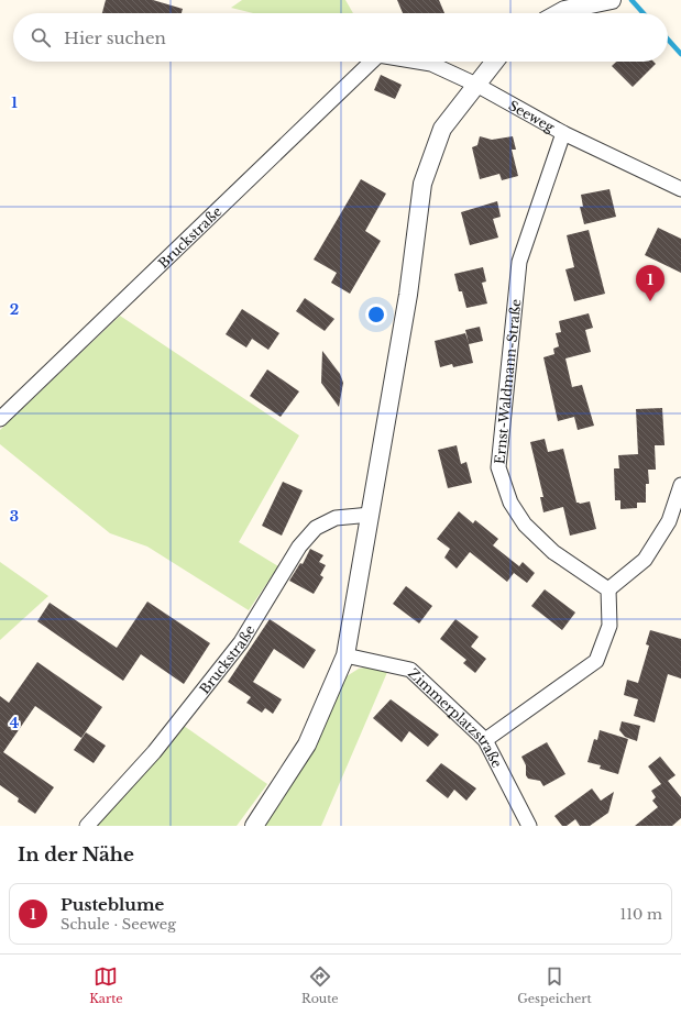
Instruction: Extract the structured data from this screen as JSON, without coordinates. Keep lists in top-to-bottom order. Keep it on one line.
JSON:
{"streets":{"street":["Seeweg","Bruckstraße","Ernst-Waldmann-Straße","Zimmerplatzstraße"]},"crossings":[["Seeweg","Ernst-Waldmann-Straße"]],"page":{"search":"Hier suchen","pins":"1","heading":"In der Nähe","list":[{"mark":"1","name":"Pusteblume","note":"Schule · Seeweg","value":"110 m"}],"nav":["Karte","Route","Gespeichert"]},"grid":{"rows":["1","2","3","4"]}}
